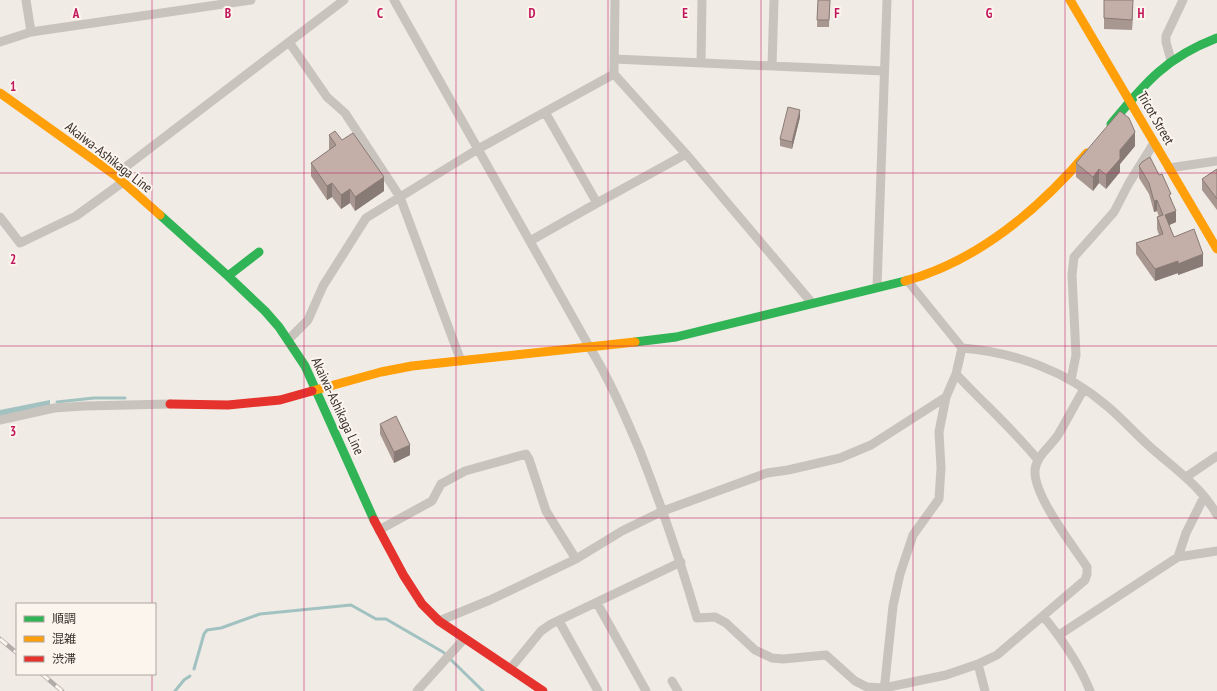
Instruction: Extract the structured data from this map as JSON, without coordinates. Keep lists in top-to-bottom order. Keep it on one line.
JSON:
{"streets":{"main road":["Tricot Street","Akaiwa-Ashikaga Line"]},"legend":["順調","混雑","渋滞"],"grid":{"columns":["A","B","C","D","E","F","G","H"],"rows":["1","2","3"]}}
